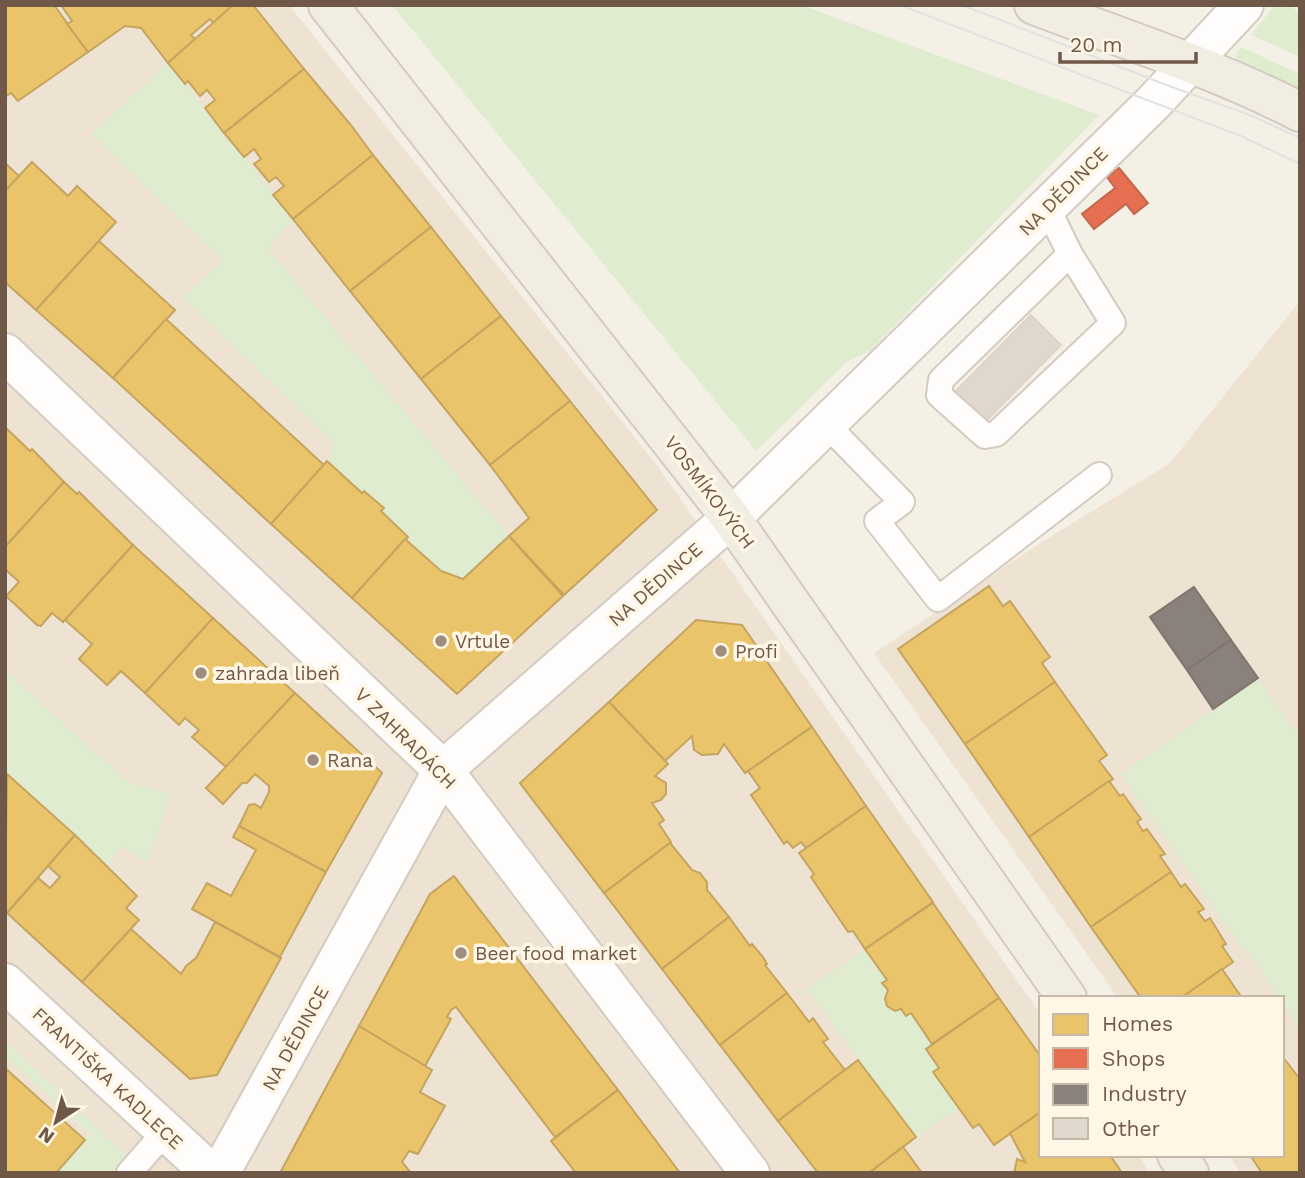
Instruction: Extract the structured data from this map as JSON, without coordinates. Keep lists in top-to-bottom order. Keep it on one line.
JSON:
{"streets":{"main road":["VOSMÍKOVÝCH"],"street":["NA DĚDINCE","V ZAHRADÁCH","FRANTIŠKA KADLECE"]},"crossings":[["NA DĚDINCE","VOSMÍKOVÝCH"],["NA DĚDINCE","V ZAHRADÁCH"]],"places":["Vrtule","Profi","zahrada libeň","Rana","Beer food market"],"legend":["Homes","Shops","Industry","Other"],"scale_bar":"20 m","north":"bottom left"}
